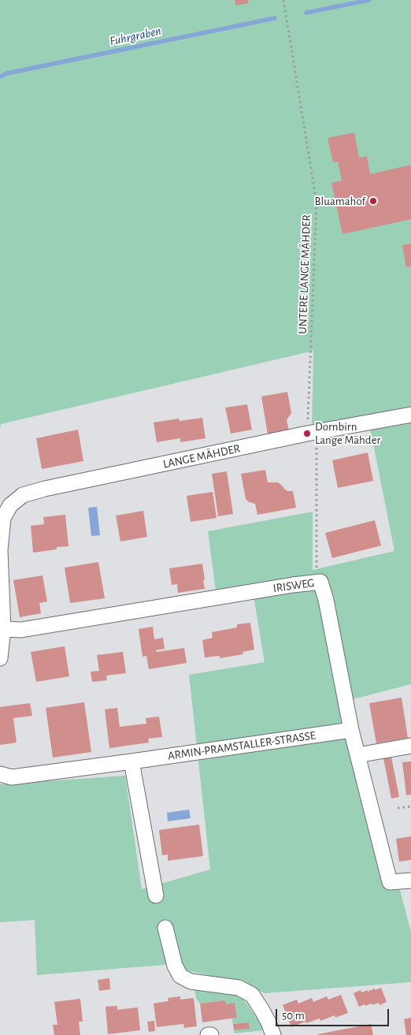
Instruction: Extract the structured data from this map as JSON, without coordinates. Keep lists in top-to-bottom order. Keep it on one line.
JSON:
{"streets":{"street":["LANGE MÄHDER","IRISWEG","ARMIN-PRAMSTALLER-STRASSE"],"path":["UNTERE LANGE MÄHDER"]},"crossings":[["UNTERE LANGE MÄHDER","LANGE MÄHDER"],["UNTERE LANGE MÄHDER","IRISWEG"],["LANGE MÄHDER","IRISWEG"],["IRISWEG","ARMIN-PRAMSTALLER-STRASSE"]],"water":["Fuhrgraben"],"places":["Bluamahof","Dornbirn Lange Mähder"],"scale_bar":"50 m"}
